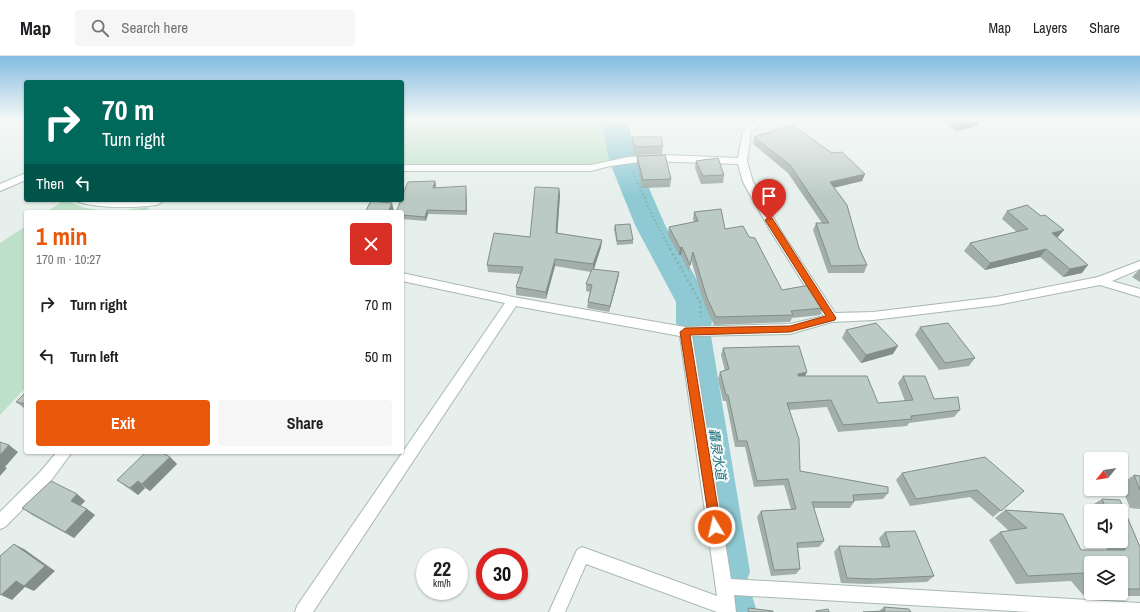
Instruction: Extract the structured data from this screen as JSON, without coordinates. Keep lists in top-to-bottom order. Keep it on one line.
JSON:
{"water":["轟泉水道"],"north":"bottom left","page":{"header":"Map","search":"Search here","nav":["Map","Layers","Share"],"turn":["70 m","Turn right"],"then":"Then","heading":["1 min","170 m · 10:27"],"list":[{"name":"Turn right","value":"70 m"},{"name":"Turn left","value":"50 m"}],"buttons":["Exit","Share"],"speed":"22 km/h","limit":"30"}}
